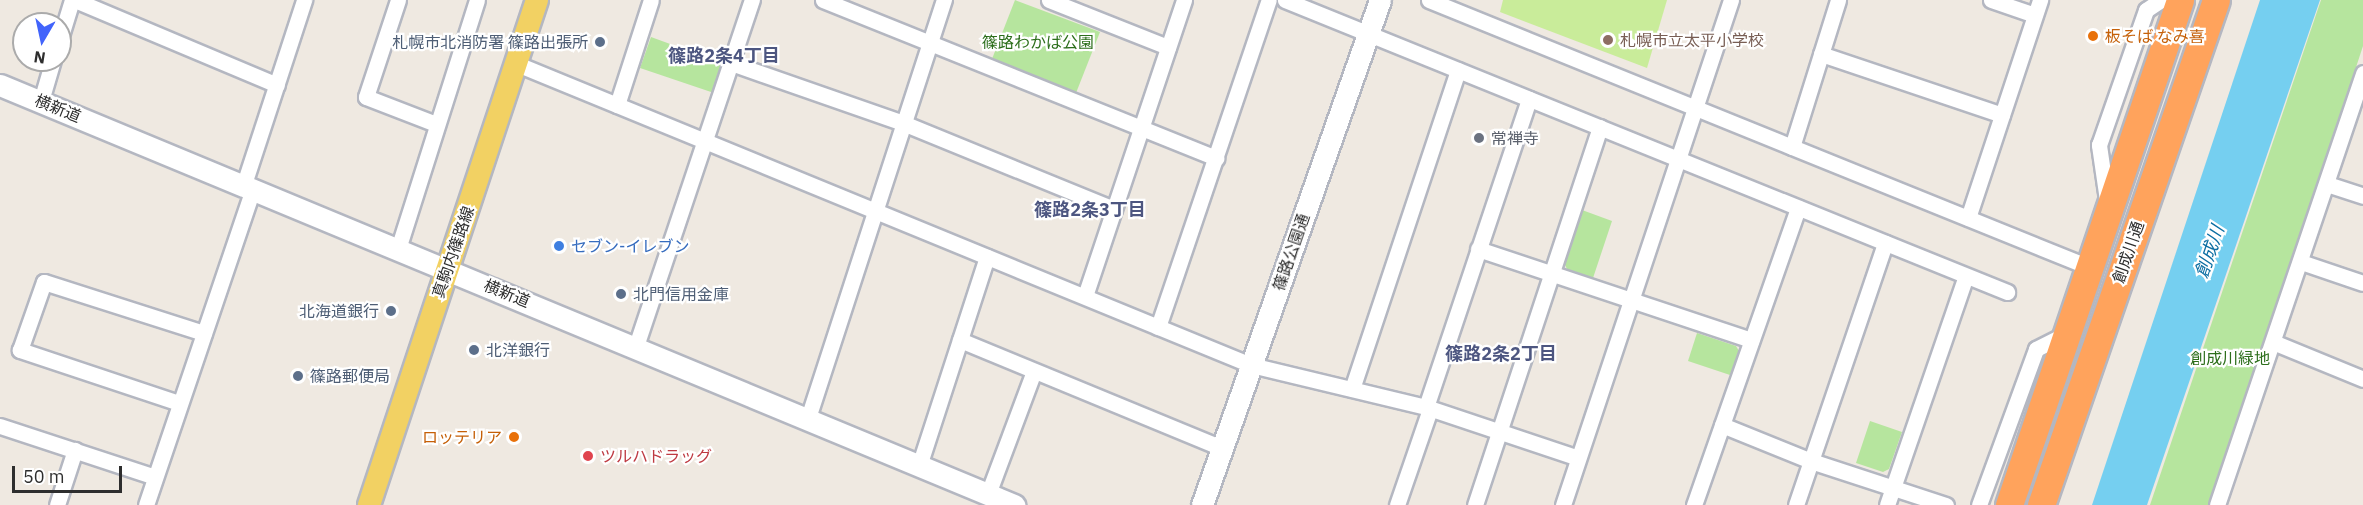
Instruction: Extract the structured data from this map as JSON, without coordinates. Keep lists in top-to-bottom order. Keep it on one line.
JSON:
{"streets":{"highway":["創成川通"],"main road":["真駒内篠路線"],"street":["横新道","篠路公園通"]},"crossings":[["横新道","真駒内篠路線"]],"districts":["篠路2条4丁目","篠路2条3丁目","篠路2条2丁目"],"water":["創成川"],"parks":["篠路わかば公園","創成川緑地"],"places":["板そば なみ喜","札幌市立太平小学校","札幌市北消防署 篠路出張所","常禅寺","セブン-イレブン","北門信用金庫","北海道銀行","北洋銀行","篠路郵便局","ロッテリア","ツルハドラッグ"],"scale_bar":"50 m","north":"bottom"}
